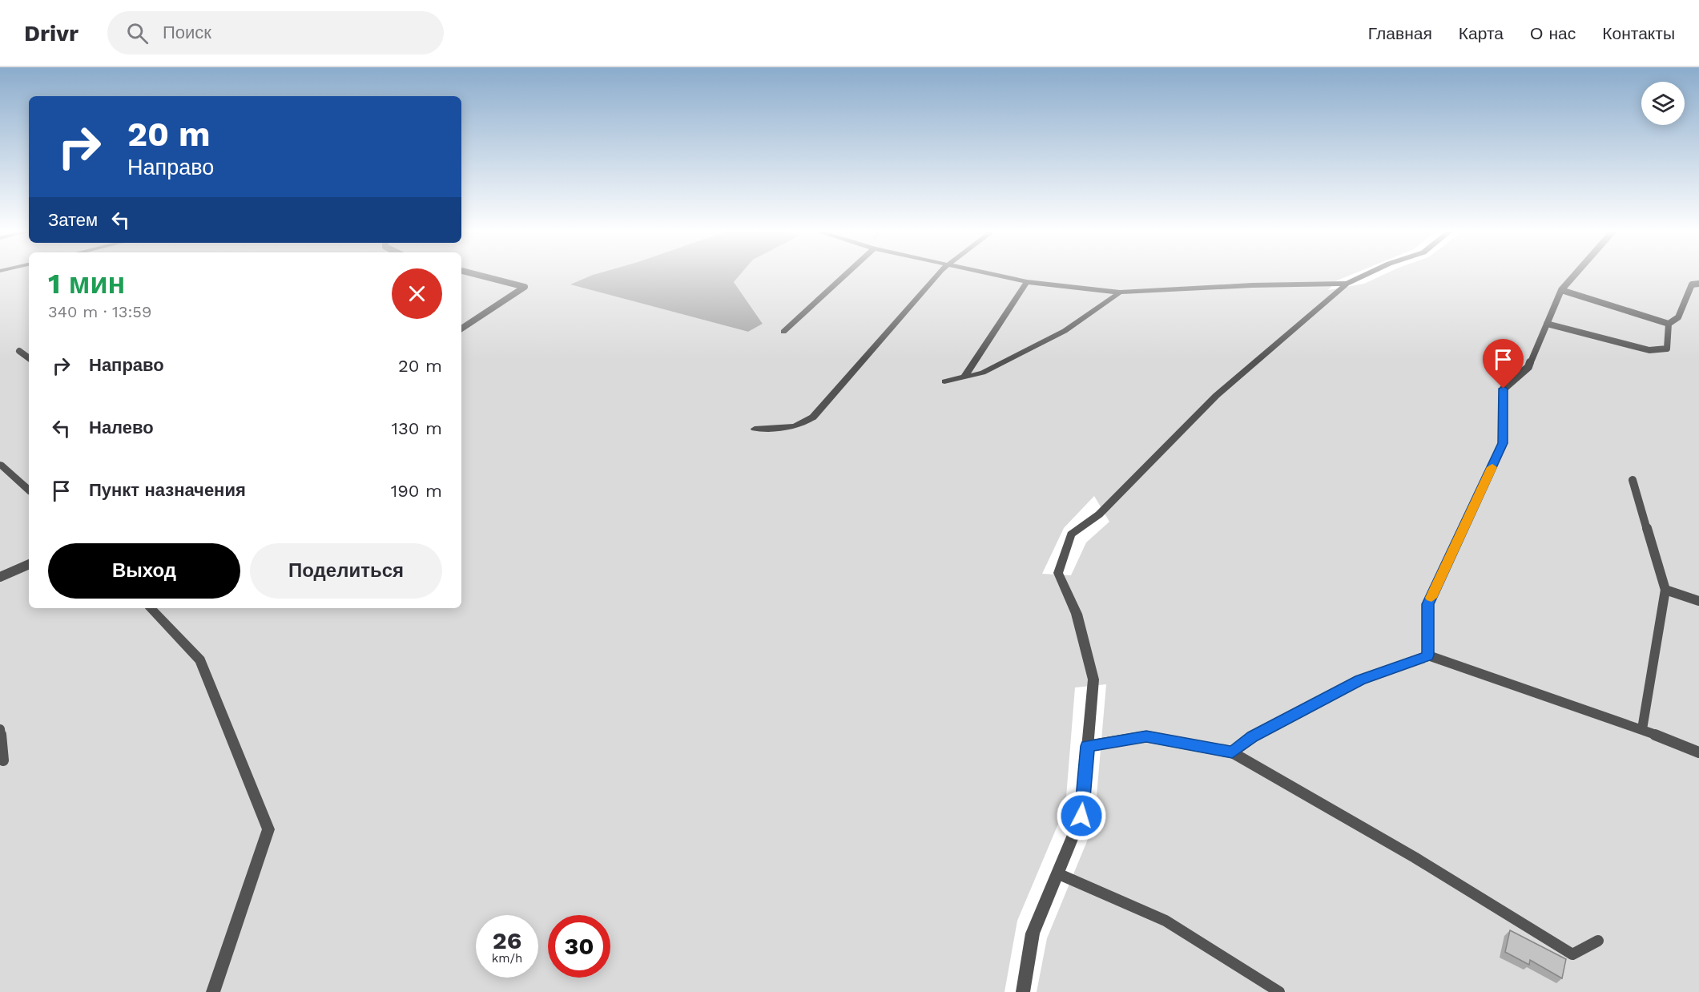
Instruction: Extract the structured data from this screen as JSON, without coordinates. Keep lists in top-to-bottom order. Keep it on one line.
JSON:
{"page":{"header":"Drivr","search":"Поиск","nav":["Главная","Карта","О нас","Контакты"],"turn":["20 m","Направо"],"then":"Затем","heading":["1 мин","340 m · 13:59"],"list":[{"name":"Направо","value":"20 m"},{"name":"Налево","value":"130 m"},{"name":"Пункт назначения","value":"190 m"}],"buttons":["Выход","Поделиться"],"speed":"26 km/h","limit":"30"}}
